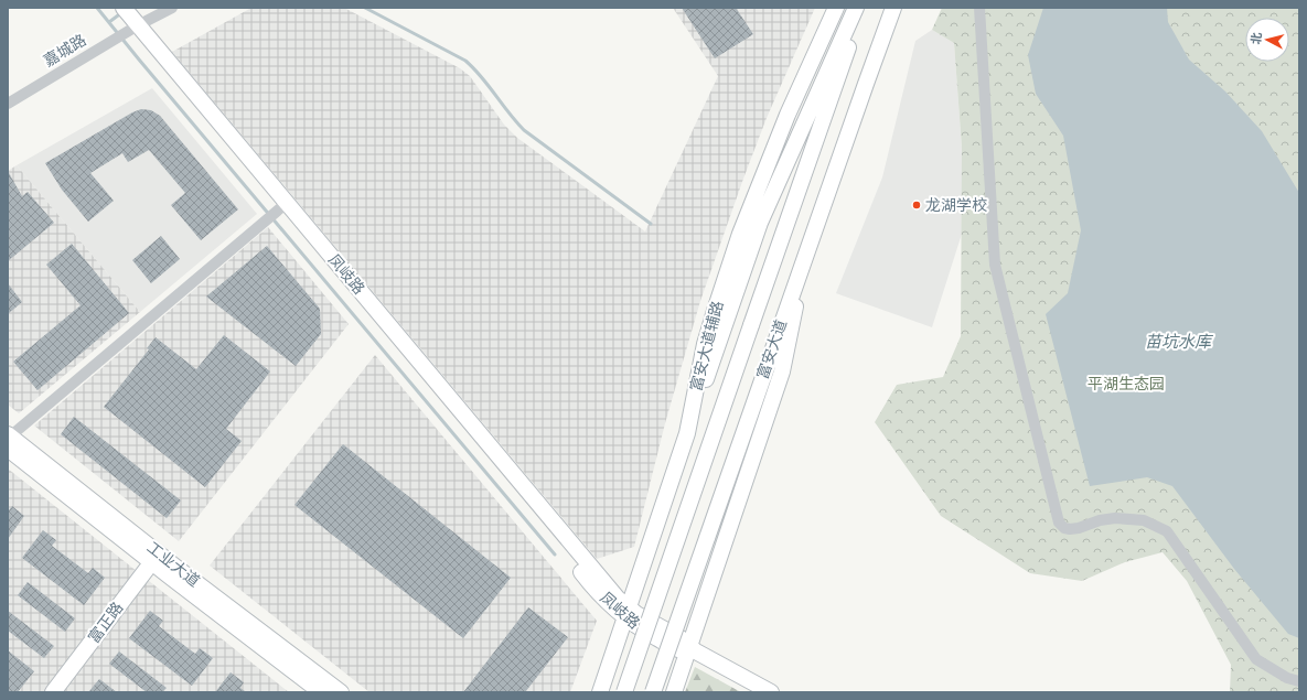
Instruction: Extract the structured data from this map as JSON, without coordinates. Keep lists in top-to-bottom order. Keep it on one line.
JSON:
{"streets":{"main road":["凤岐路","富安大道辅路","富安大道","工业大道","富正路"],"street":["嘉城路"]},"crossings":[["嘉城路","凤岐路"],["凤岐路","富安大道辅路"],["工业大道","富正路"]],"water":["苗坑水库"],"parks":["平湖生态园"],"places":["龙湖学校"],"north":"left"}
